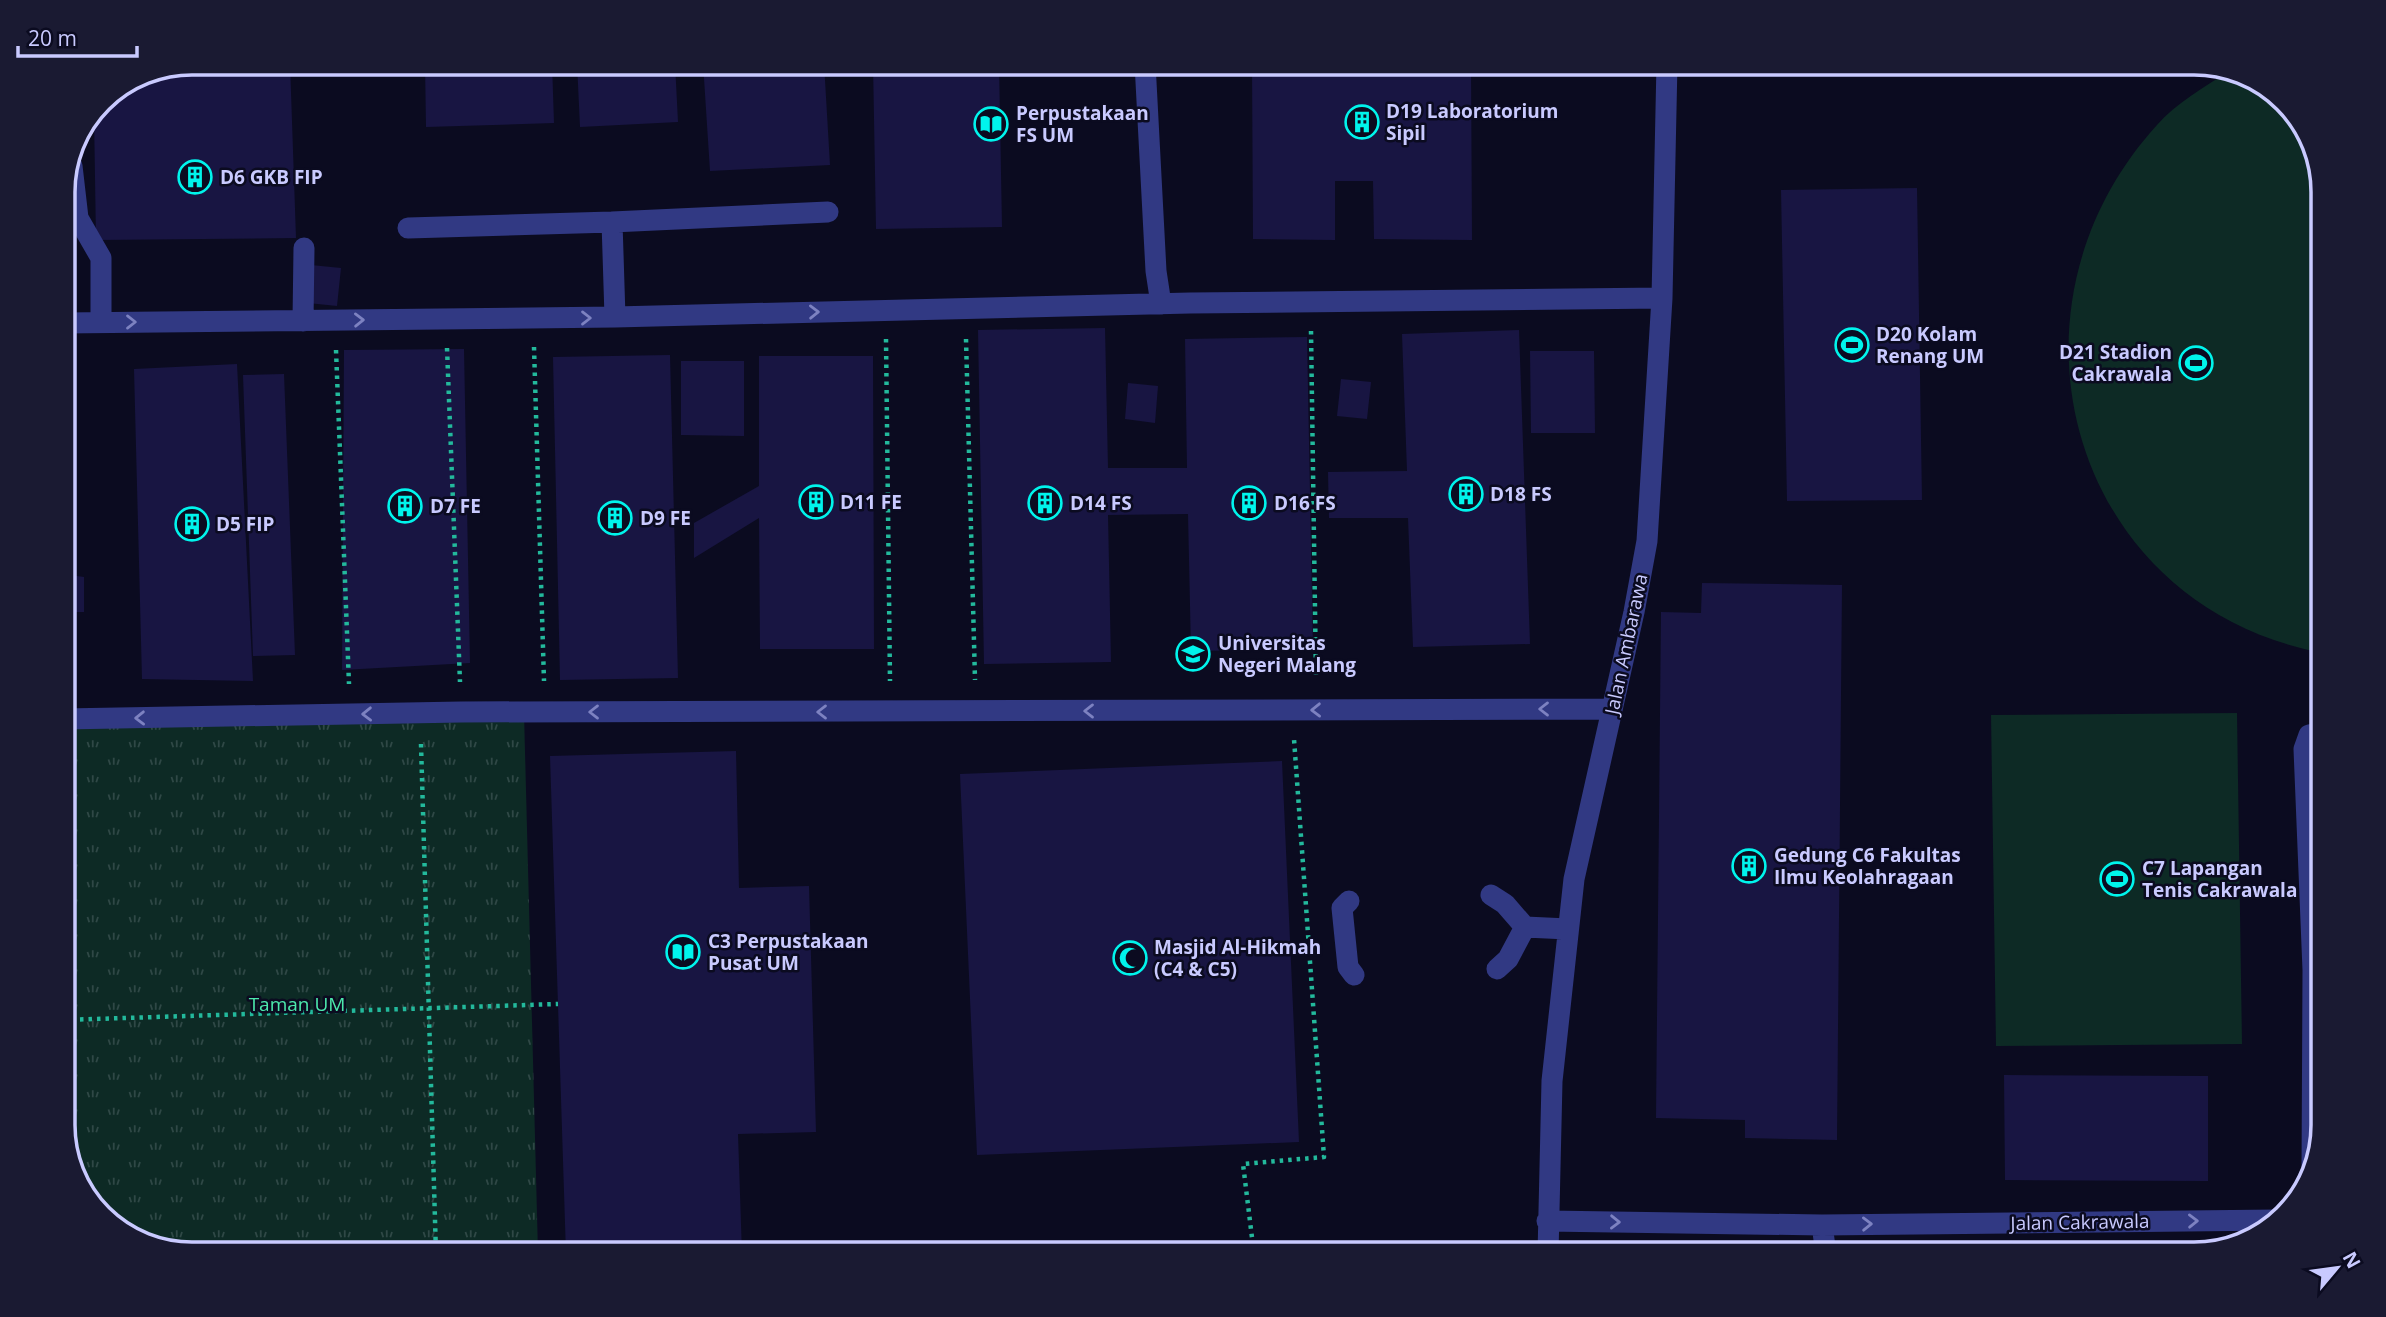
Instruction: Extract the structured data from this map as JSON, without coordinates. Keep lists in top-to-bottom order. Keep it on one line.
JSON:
{"streets":{"lane":["Jalan Ambarawa","Jalan Cakrawala"]},"crossings":[["Jalan Ambarawa","Jalan Cakrawala"]],"one_way":["Jalan Cakrawala"],"parks":["Taman UM"],"places":{"building":["D19 Laboratorium Sipil","D6 GKB FIP","D18 FS","D11 FE","D14 FS","D16 FS","D7 FE","D9 FE","D5 FIP","Gedung C6 Fakultas Ilmu Keolahragaan"],"library":["Perpustakaan FS UM","C3 Perpustakaan Pusat UM"],"sports":["D20 Kolam Renang UM","D21 Stadion Cakrawala","C7 Lapangan Tenis Cakrawala"],"school or university":["Universitas Negeri Malang"],"mosque":["Masjid Al-Hikmah (C4 & C5)"]},"scale_bar":"20 m","north":"top right"}
